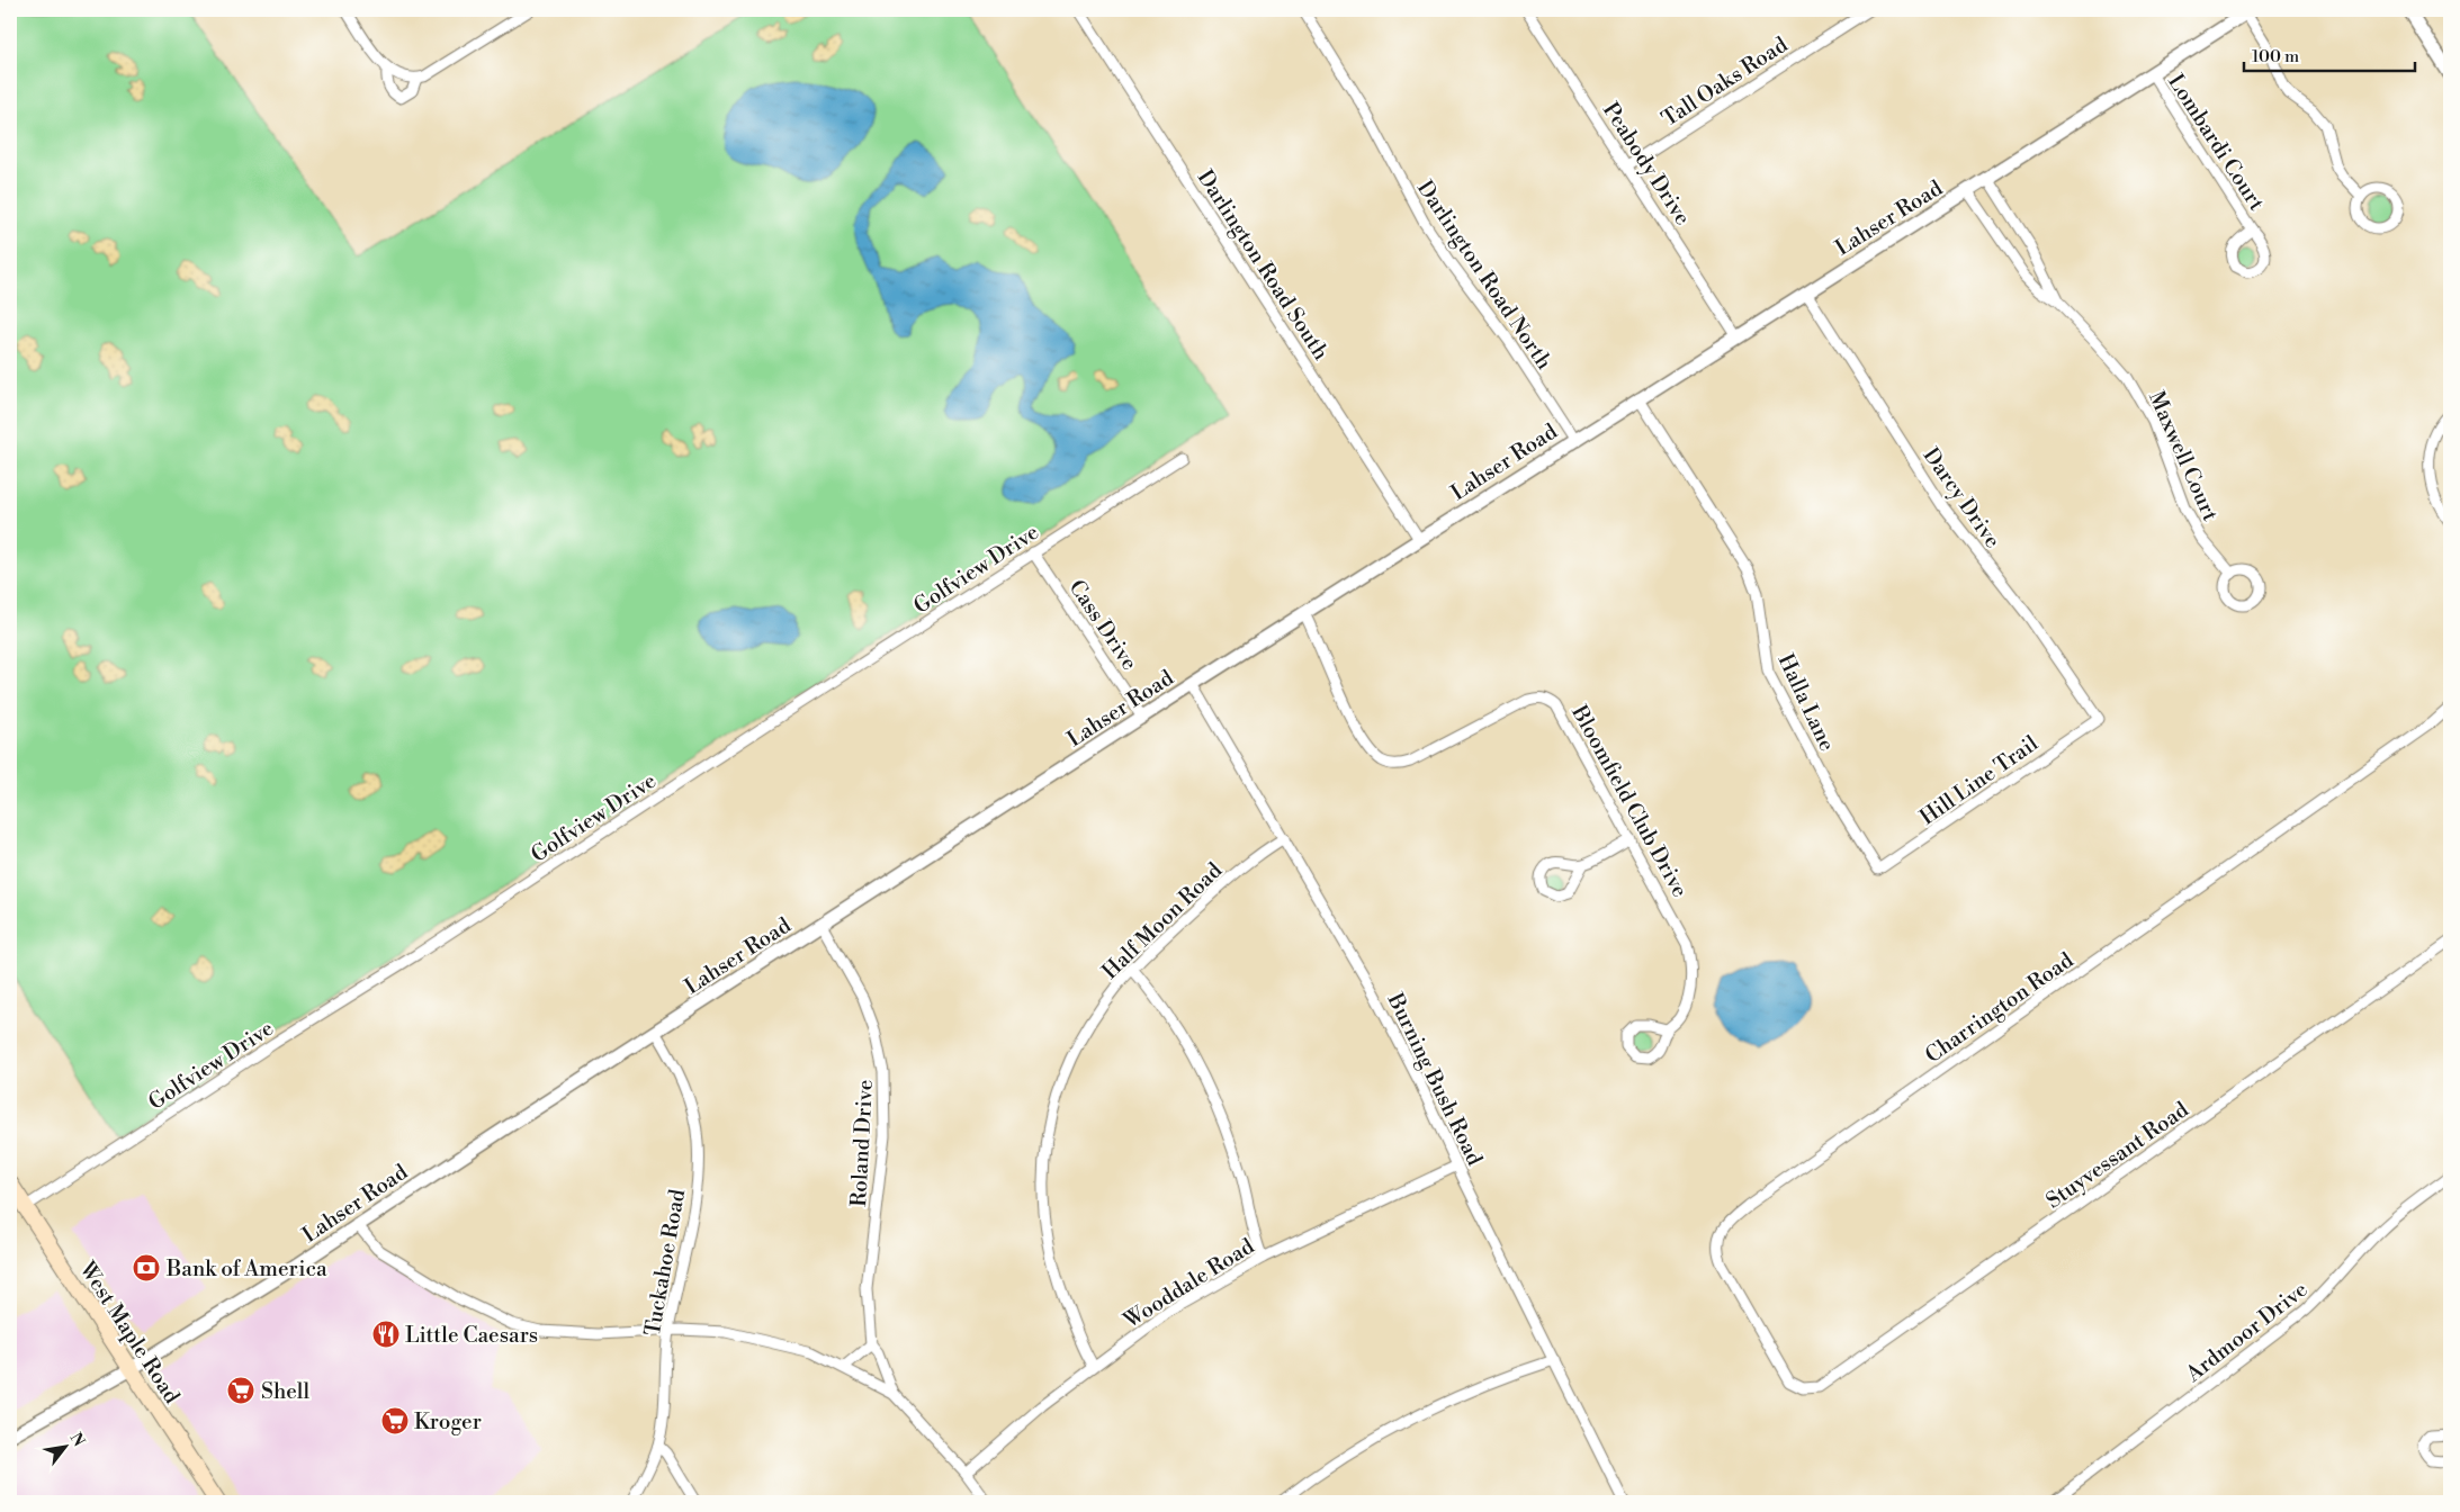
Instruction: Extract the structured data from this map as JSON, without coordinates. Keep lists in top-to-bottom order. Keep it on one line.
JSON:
{"streets":{"main road":["West Maple Road"],"street":["Tall Oaks Road","Lombardi Court","Peabody Drive","Lahser Road","Darlington Road South","Darlington Road North","Maxwell Court","Darcy Drive","Golfview Drive","Cass Drive","Halla Lane","Hill Line Trail","Bloomfield Club Drive","Half Moon Road","Charrington Road","Burning Bush Road","Roland Drive","Stuyvessant Road","Tuckahoe Road","Wooddale Road","Ardmoor Drive"]},"crossings":[["Tall Oaks Road","Peabody Drive"],["Lombardi Court","Lahser Road"],["Peabody Drive","Lahser Road"],["Lahser Road","Darlington Road South"],["Lahser Road","Darlington Road North"],["Lahser Road","Maxwell Court"],["Lahser Road","Darcy Drive"],["Lahser Road","Cass Drive"],["Lahser Road","Halla Lane"],["Lahser Road","Bloomfield Club Drive"],["Lahser Road","Burning Bush Road"],["Lahser Road","Roland Drive"],["Lahser Road","Tuckahoe Road"],["Lahser Road","West Maple Road"],["Darcy Drive","Hill Line Trail"],["Golfview Drive","Cass Drive"],["Golfview Drive","West Maple Road"],["Halla Lane","Hill Line Trail"],["Half Moon Road","Burning Bush Road"],["Half Moon Road","Wooddale Road"],["Charrington Road","Stuyvessant Road"],["Burning Bush Road","Wooddale Road"]],"places":{"bank":["Bank of America"],"restaurant":["Little Caesars"],"supermarket":["Shell","Kroger"]},"scale_bar":"100 m","north":"top right"}
